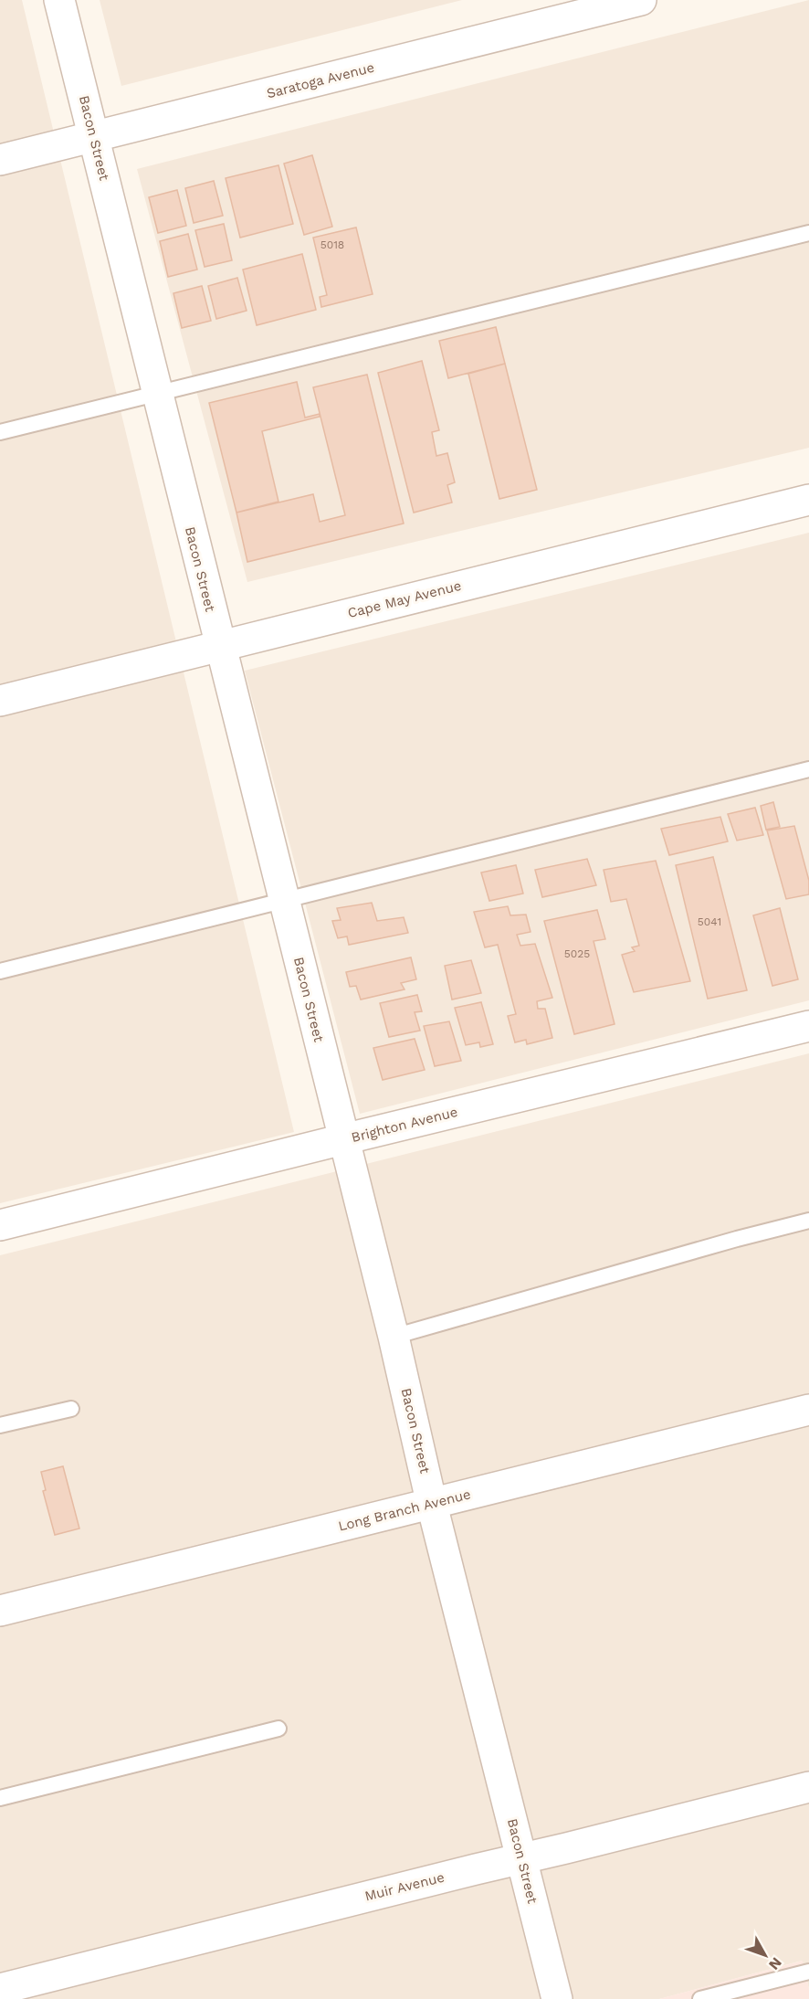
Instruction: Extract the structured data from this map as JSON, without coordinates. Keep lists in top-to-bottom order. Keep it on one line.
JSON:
{"streets":{"street":["Saratoga Avenue","Bacon Street","Cape May Avenue","Brighton Avenue","Long Branch Avenue","Muir Avenue"]},"crossings":[["Saratoga Avenue","Bacon Street"],["Bacon Street","Cape May Avenue"],["Bacon Street","Brighton Avenue"],["Bacon Street","Long Branch Avenue"],["Bacon Street","Muir Avenue"]],"house_numbers":["5018","5041","5025"],"north":"bottom right"}
